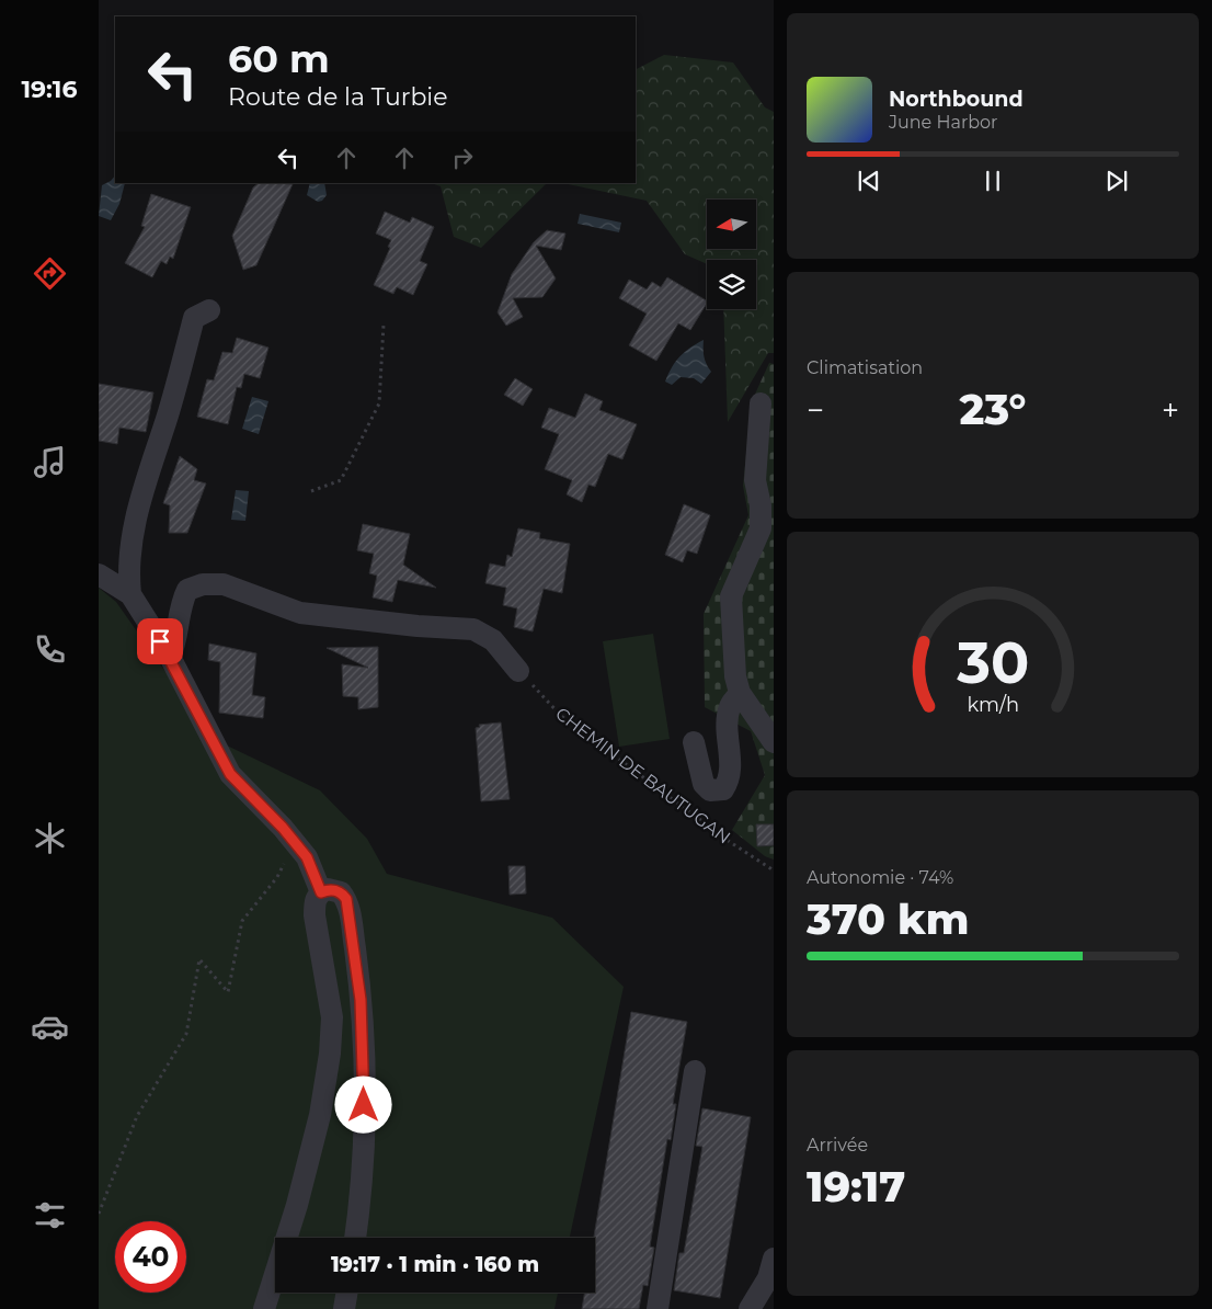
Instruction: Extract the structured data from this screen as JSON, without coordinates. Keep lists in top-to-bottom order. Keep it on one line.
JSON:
{"streets":{"path":["CHEMIN DE BAUTUGAN"]},"north":"left","page":{"tabs":"19:16","turn":["60 m","Route de la Turbie"],"song":["Northbound","June Harbor"],"tile":["Climatisation",["Autonomie · 74%","370 km"],["Arrivée","19:17"]],"heat":["−","23°","+"],"limit":"40","trip":"19:17 · 1 min · 160 m","gauge":["30","km/h"]}}
